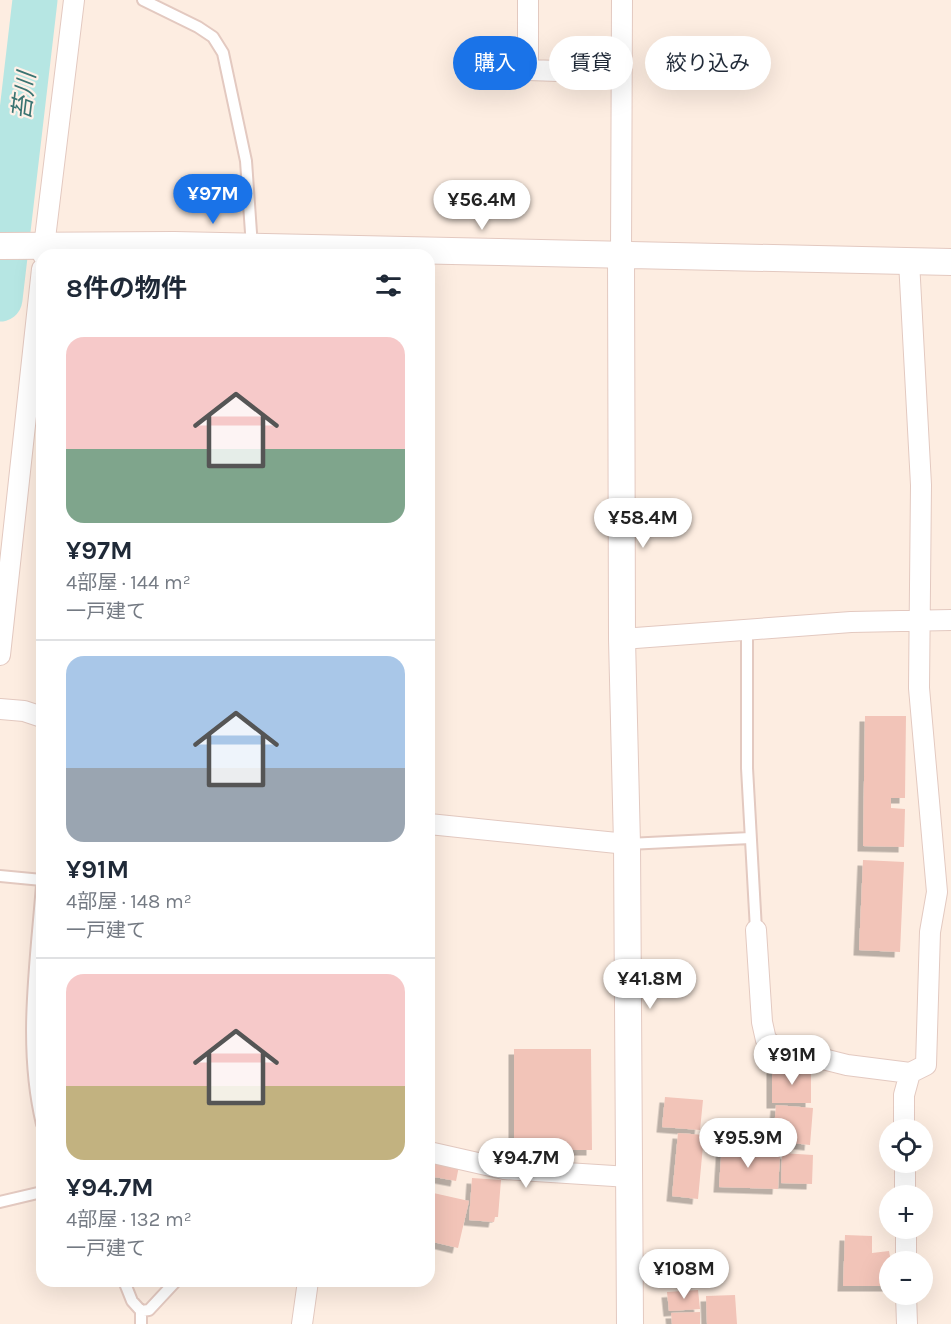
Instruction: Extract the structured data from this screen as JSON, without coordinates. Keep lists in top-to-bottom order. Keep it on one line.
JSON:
{"water":["苔川"],"page":{"chip":["購入","賃貸","絞り込み"],"price":["¥97M","¥56.4M","¥58.4M","¥41.8M","¥91M","¥95.9M","¥94.7M","¥108M"],"heading":"8件の物件","list":[{"name":"¥97M","note":"4部屋 · 144 m² · 一戸建て"},{"name":"¥91M","note":"4部屋 · 148 m² · 一戸建て"},{"name":"¥94.7M","note":"4部屋 · 132 m² · 一戸建て"}],"map_buttons":["+","−"]}}
